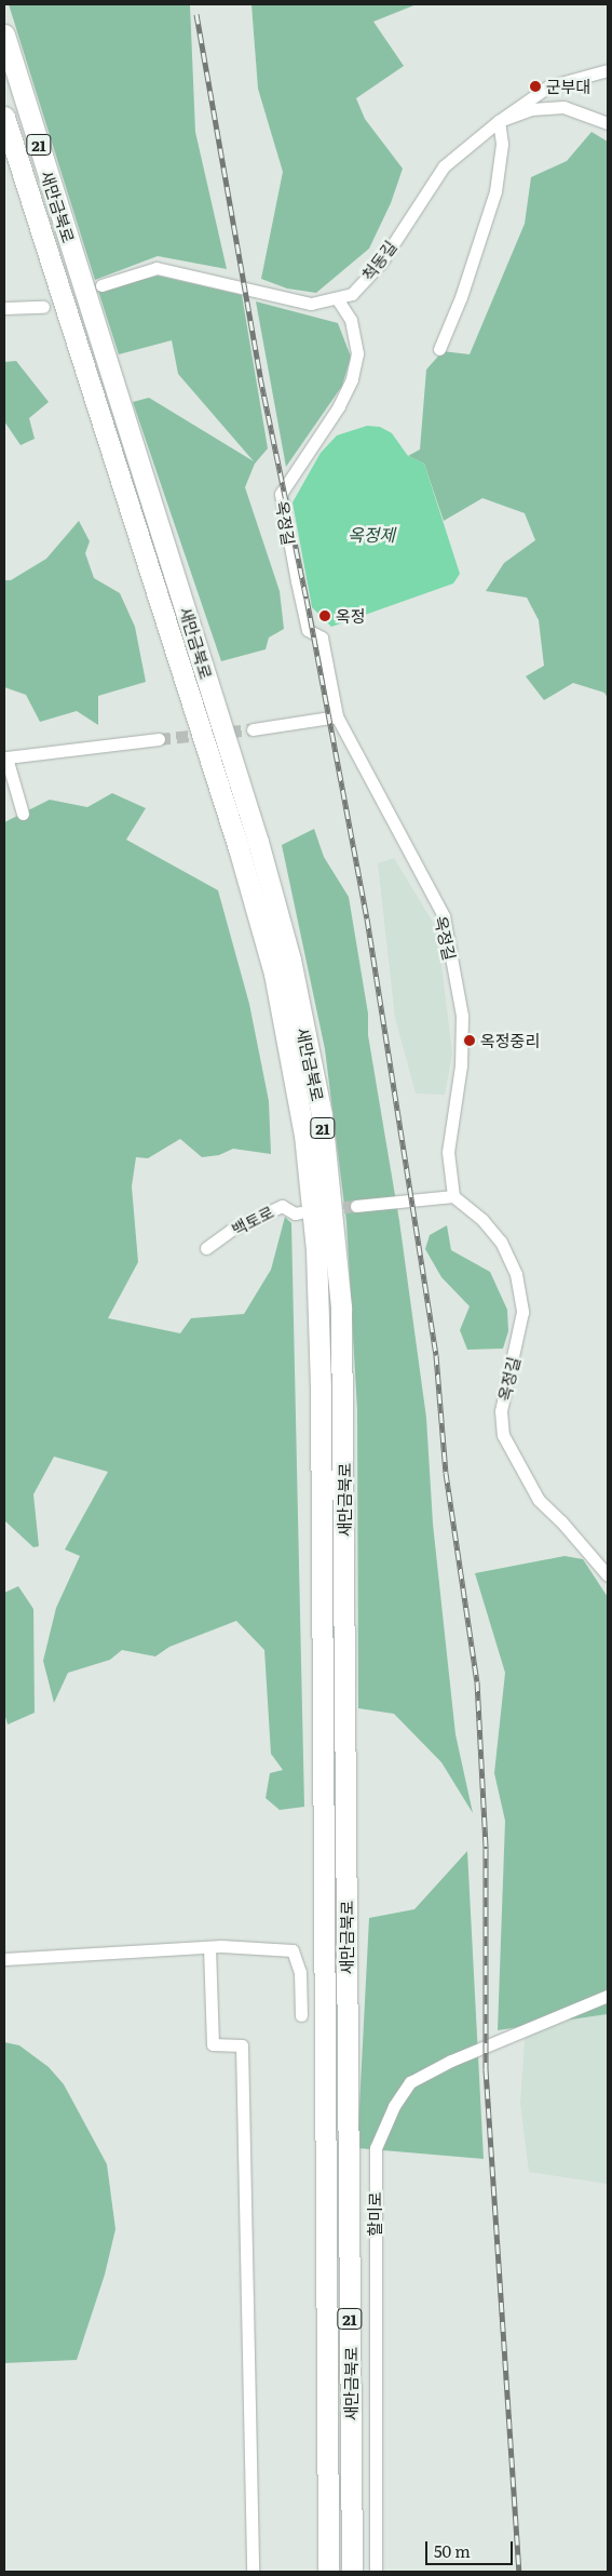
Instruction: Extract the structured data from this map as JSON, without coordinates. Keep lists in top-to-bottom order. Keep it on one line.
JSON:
{"streets":{"highway":["21","새만금북로"],"street":["척동길","옥정길","백토로","할미로"]},"crossings":[["새만금북로","척동길"],["척동길","옥정길"]],"water":["옥정제"],"places":["군부대","옥정","옥정중리"],"scale_bar":"50 m"}
